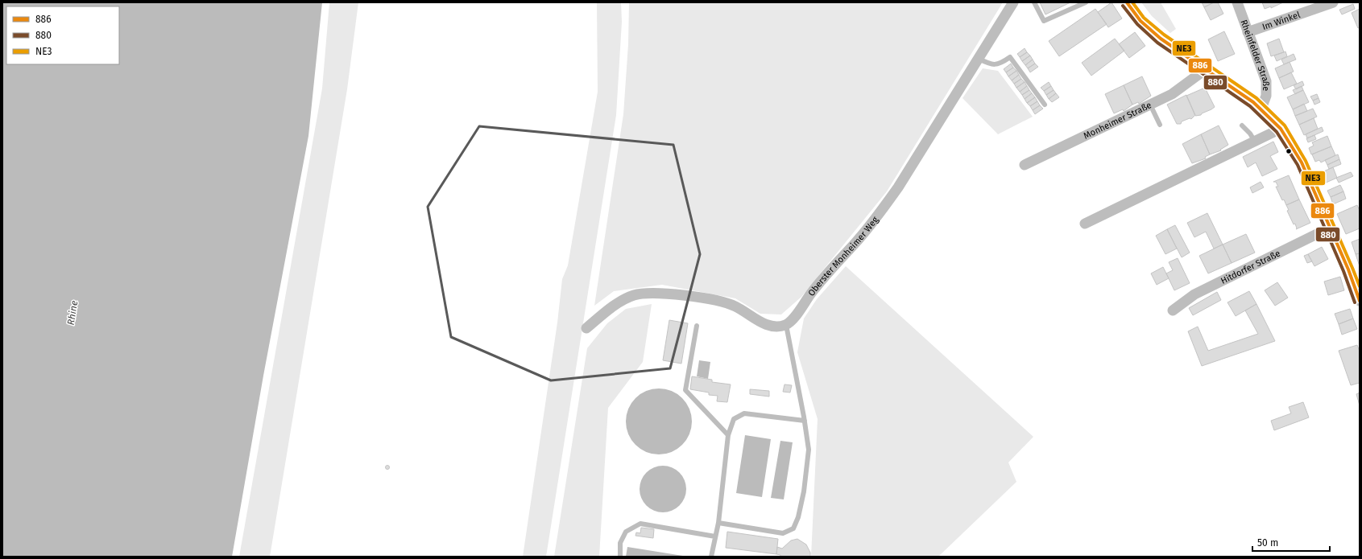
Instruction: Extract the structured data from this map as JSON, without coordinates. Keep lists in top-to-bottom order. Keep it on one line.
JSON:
{"streets":{"street":["Im Winkel","Rheinfelder Straße","Monheimer Straße","Oberster Monheimer Weg","Hitdorfer Straße"]},"crossings":[["Im Winkel","Rheinfelder Straße"],["Rheinfelder Straße","Monheimer Straße"],["Rheinfelder Straße","Hitdorfer Straße"]],"water":["Rhine"],"lines":["transit line 886","transit line NE3","transit line 880"],"legend":["886","880","NE3"],"scale_bar":"50 m"}
